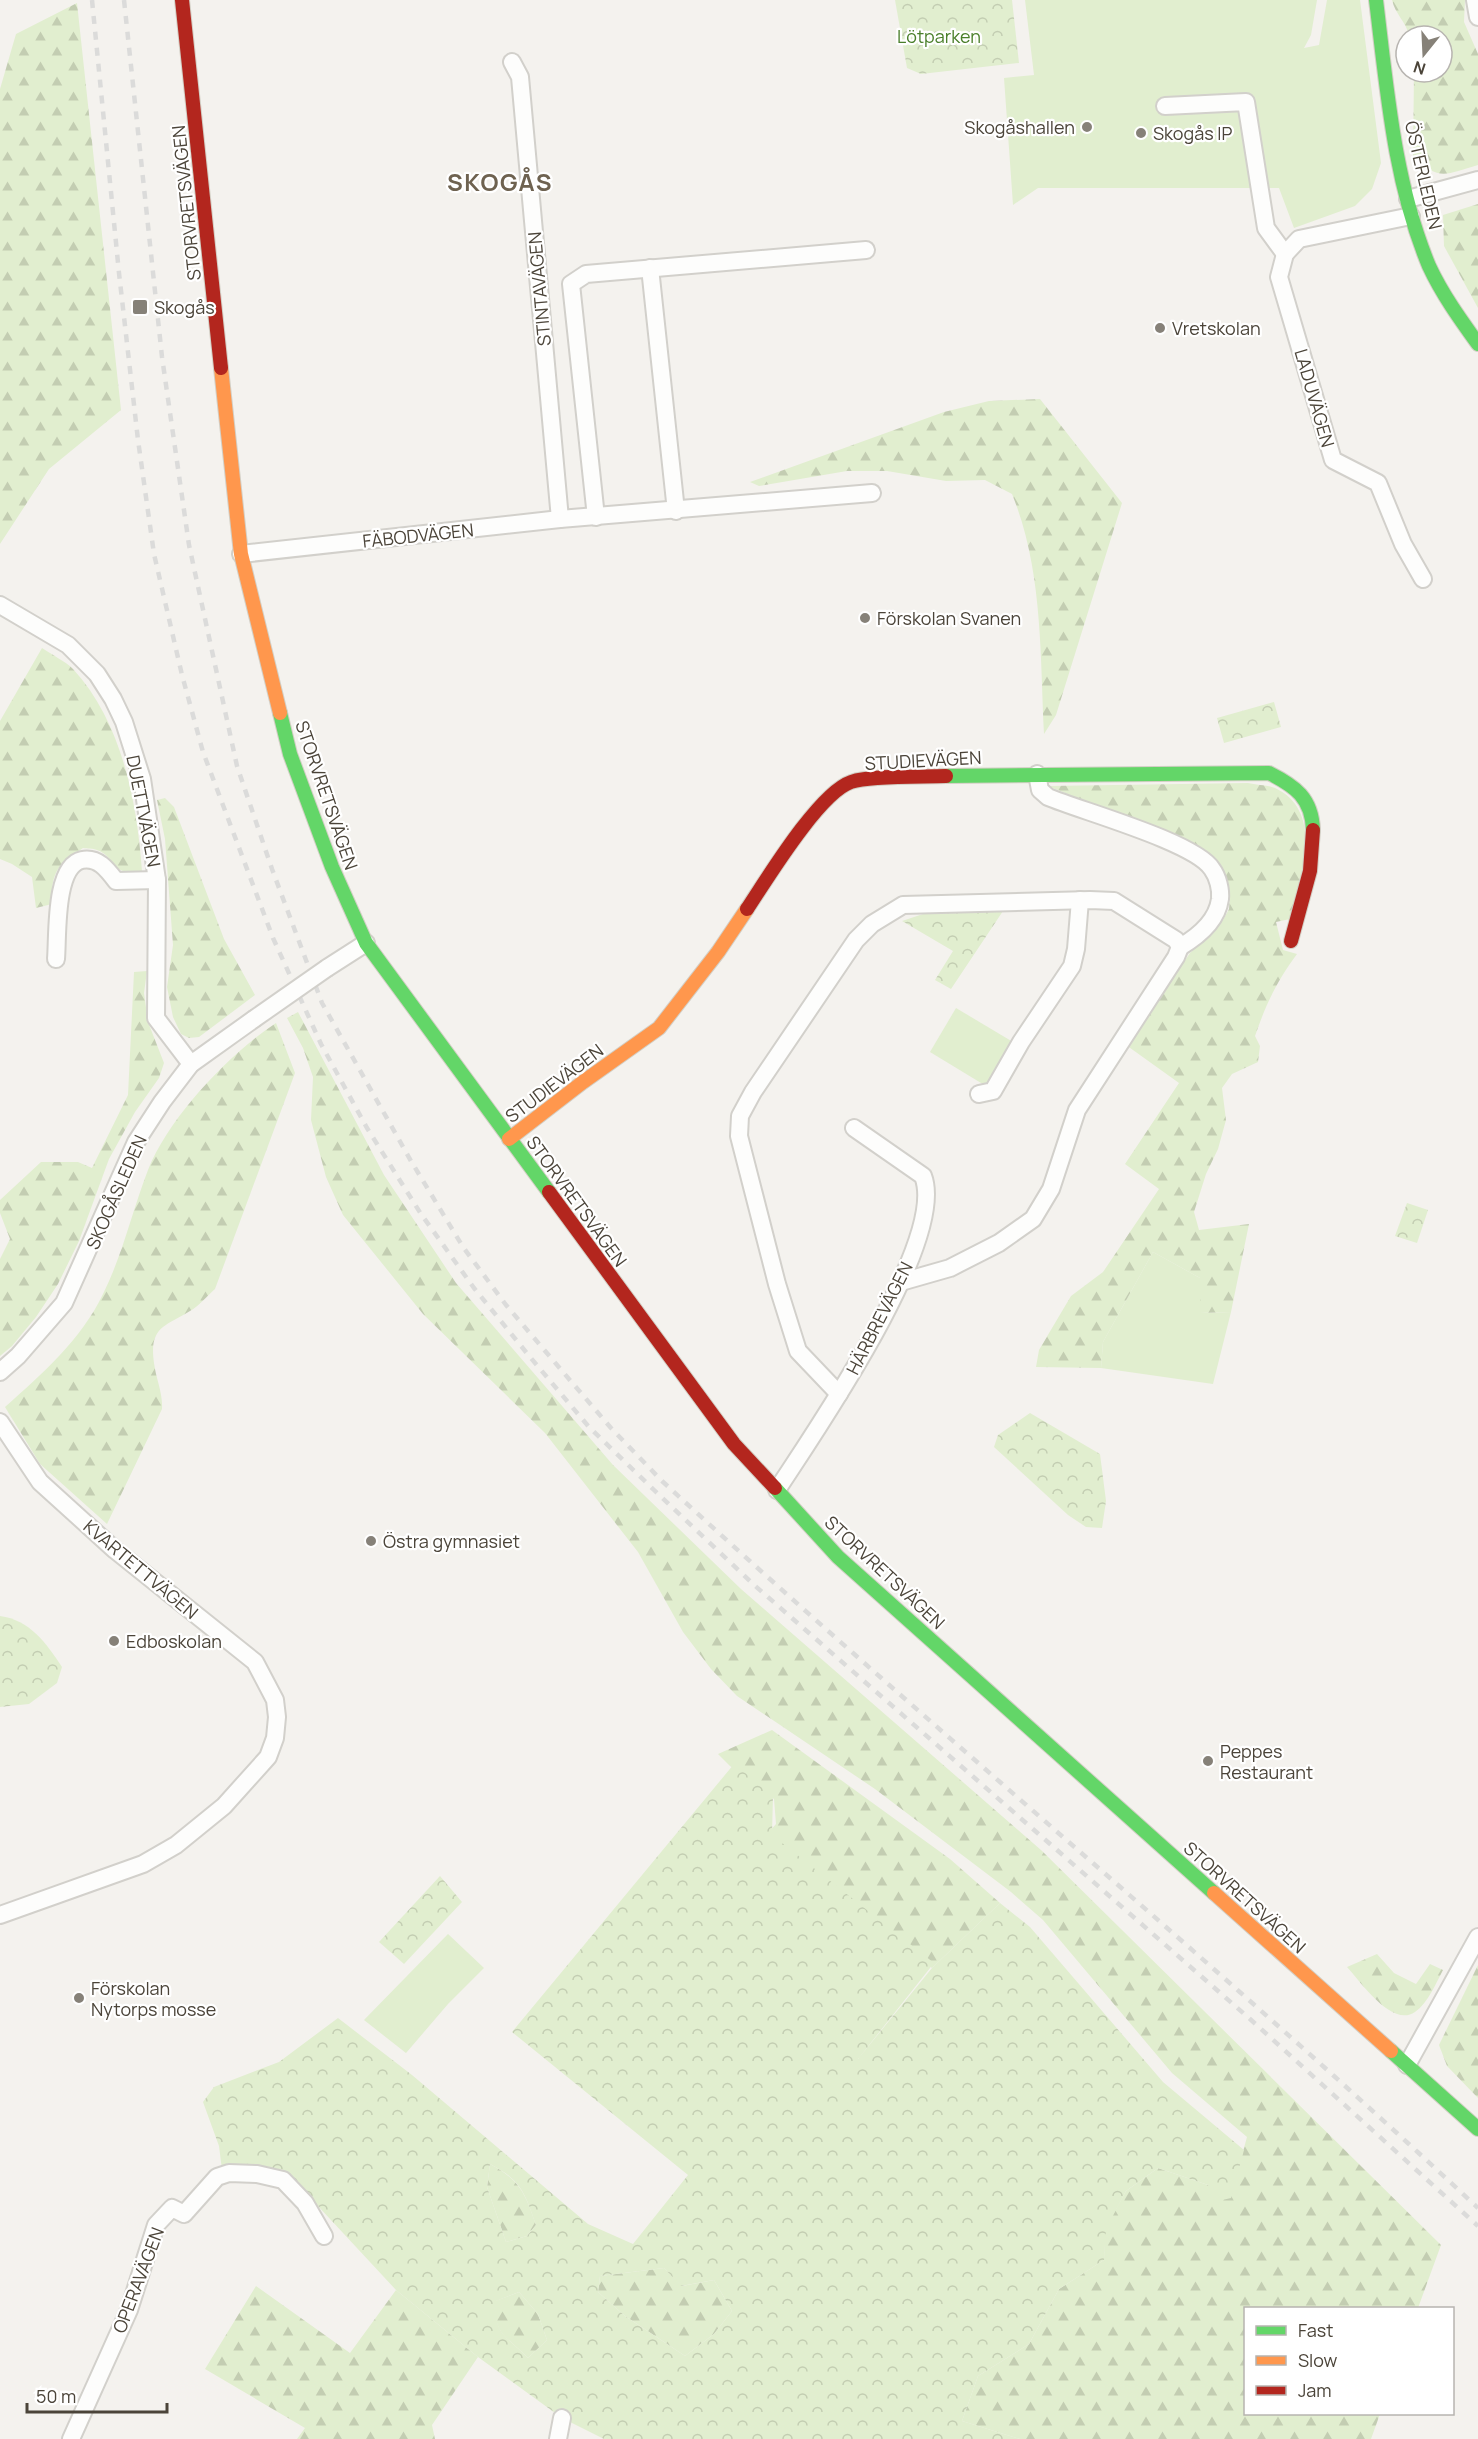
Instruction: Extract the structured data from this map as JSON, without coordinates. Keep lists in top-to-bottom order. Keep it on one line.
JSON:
{"streets":{"street":["ÖSTERLEDEN","STORVRETSVÄGEN","STINTAVÄGEN","LADUVÄGEN","FÄBODVÄGEN","STUDIEVÄGEN","DUETTVÄGEN","SKOGÅSLEDEN","HÄRBREVÄGEN","KVARTETTVÄGEN","OPERAVÄGEN"]},"crossings":[["STORVRETSVÄGEN","FÄBODVÄGEN"],["STORVRETSVÄGEN","STUDIEVÄGEN"],["STORVRETSVÄGEN","SKOGÅSLEDEN"],["STORVRETSVÄGEN","HÄRBREVÄGEN"],["STINTAVÄGEN","FÄBODVÄGEN"],["DUETTVÄGEN","SKOGÅSLEDEN"]],"districts":["SKOGÅS"],"parks":["Lötparken"],"places":{"other":["Skogåshallen","Skogås IP","Vretskolan","Förskolan Svanen","Östra gymnasiet","Edboskolan","Peppes Restaurant","Förskolan Nytorps mosse"],"transit":["Skogås"]},"legend":["Fast","Slow","Jam"],"scale_bar":"50 m","north":"bottom"}
